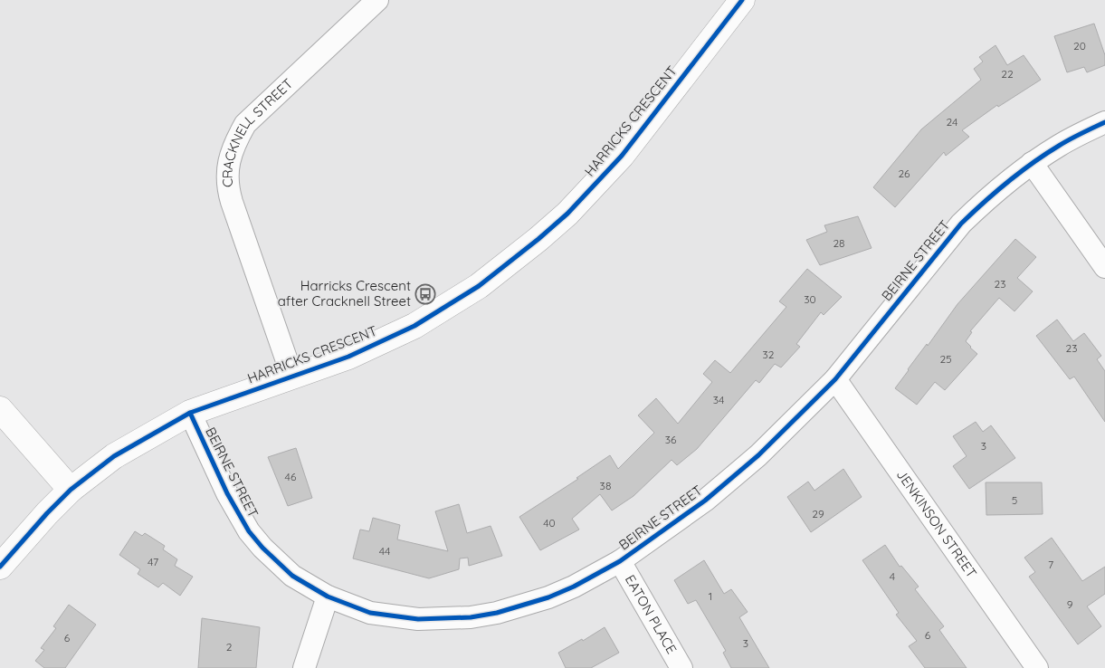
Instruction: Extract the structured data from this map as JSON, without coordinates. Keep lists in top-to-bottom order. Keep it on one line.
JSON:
{"streets":{"street":["HARRICKS CRESCENT","CRACKNELL STREET","BEIRNE STREET","JENKINSON STREET","EATON PLACE"]},"crossings":[["HARRICKS CRESCENT","CRACKNELL STREET"],["HARRICKS CRESCENT","BEIRNE STREET"],["BEIRNE STREET","JENKINSON STREET"],["BEIRNE STREET","EATON PLACE"]],"places":{"bus stop":["Harricks Crescent after Cracknell Street"]},"house_numbers":["20","22","24","26","28","23","30","23","32","25","34","36","3","46","38","5","29","40","44","47","7","4","1","9","6","6","3","2"]}
